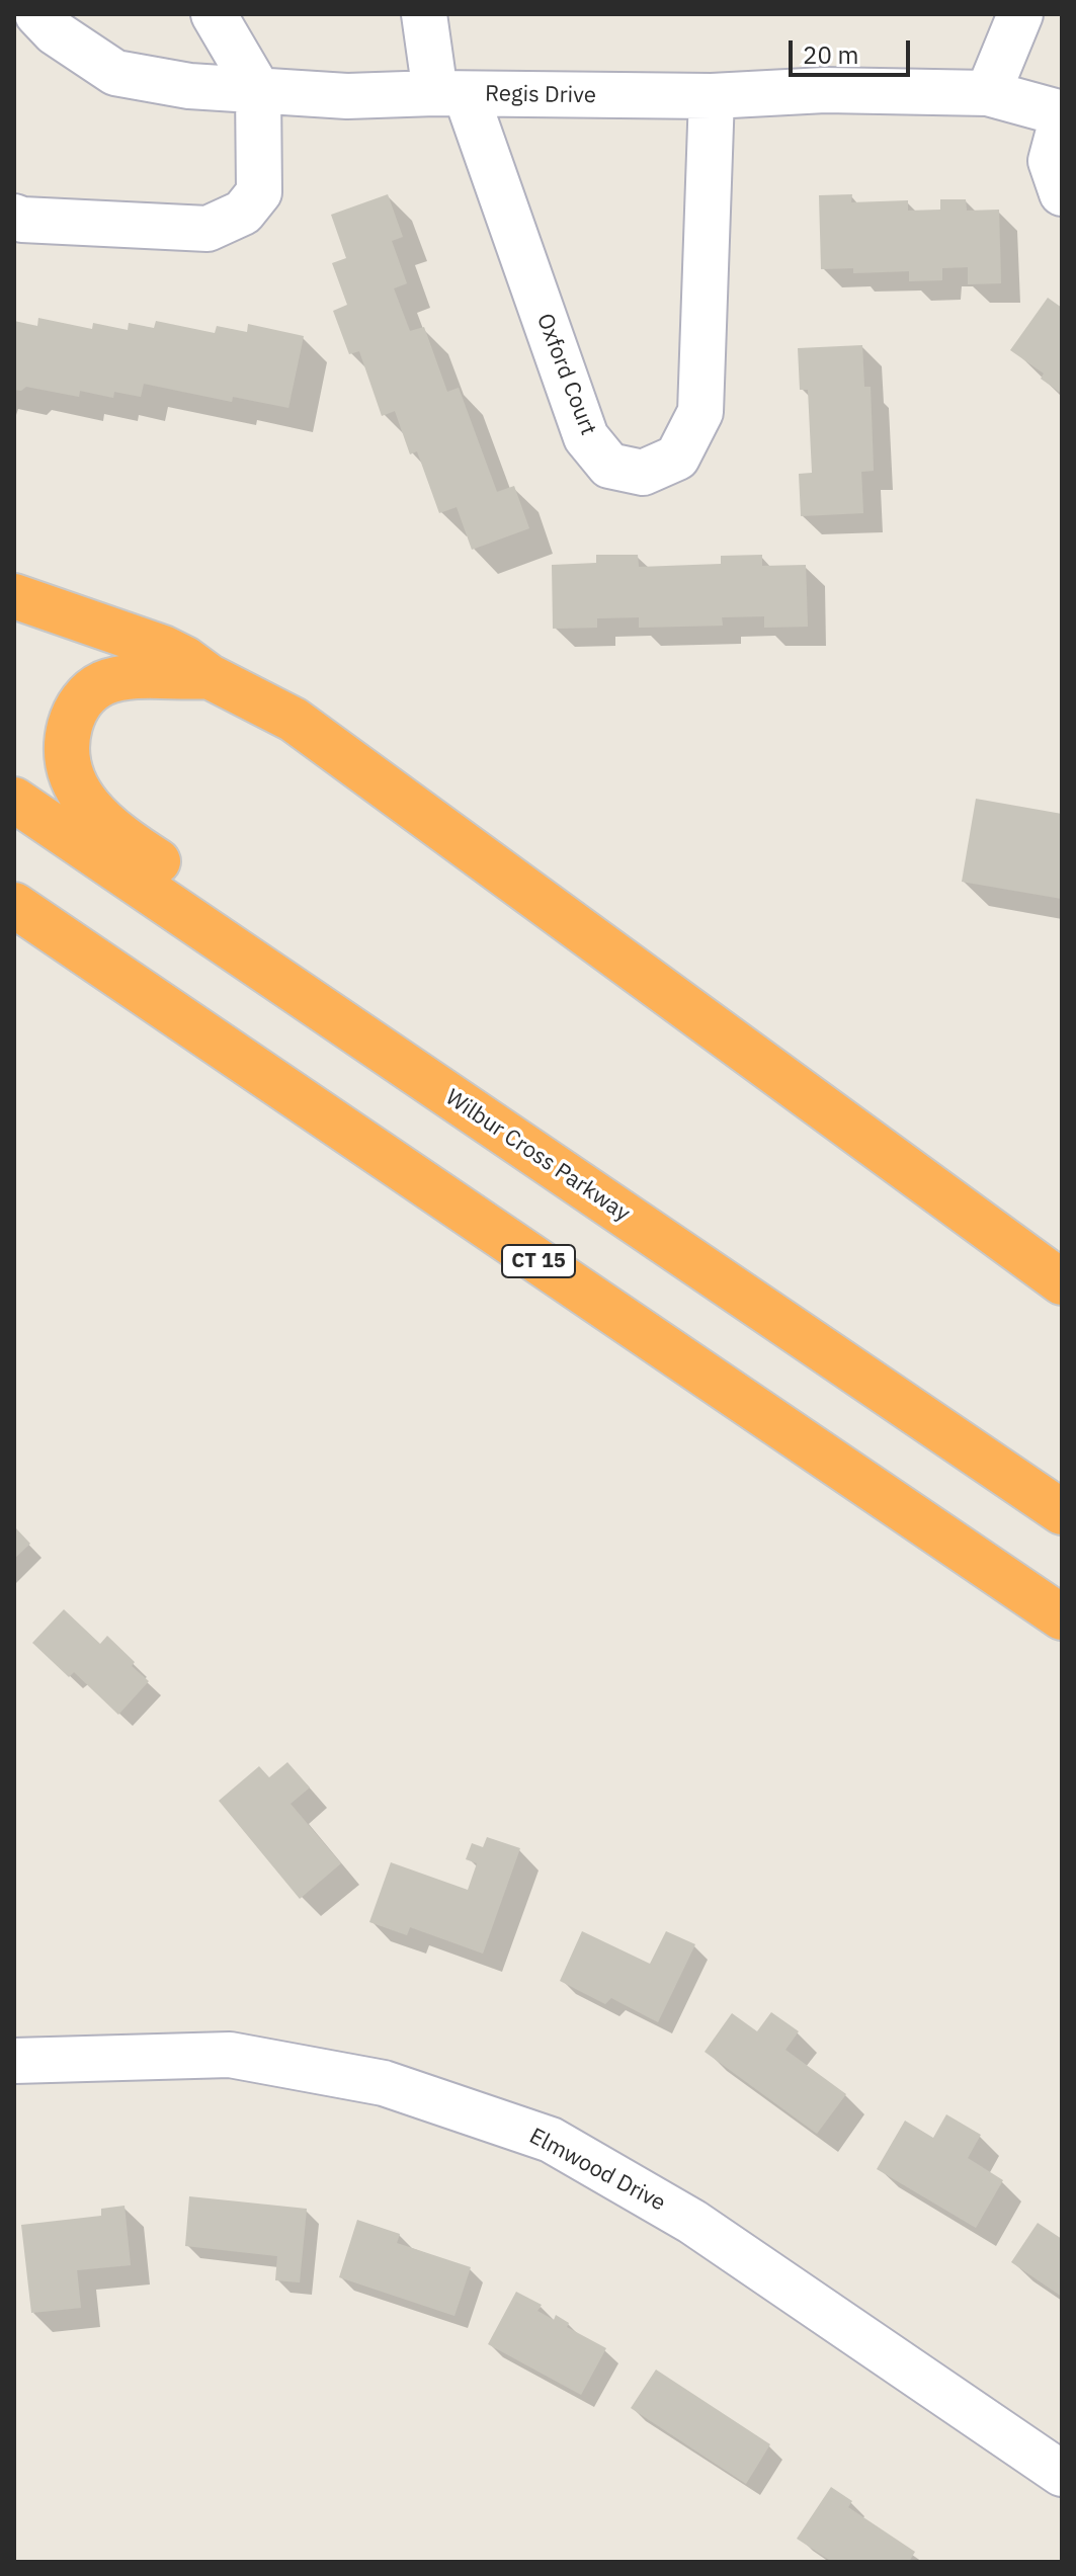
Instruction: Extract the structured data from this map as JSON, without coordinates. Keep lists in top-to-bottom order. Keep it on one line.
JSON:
{"streets":{"highway":["Wilbur Cross Parkway","CT 15"],"street":["Regis Drive","Oxford Court","Elmwood Drive"]},"crossings":[["Regis Drive","Oxford Court"]],"scale_bar":"20 m"}
